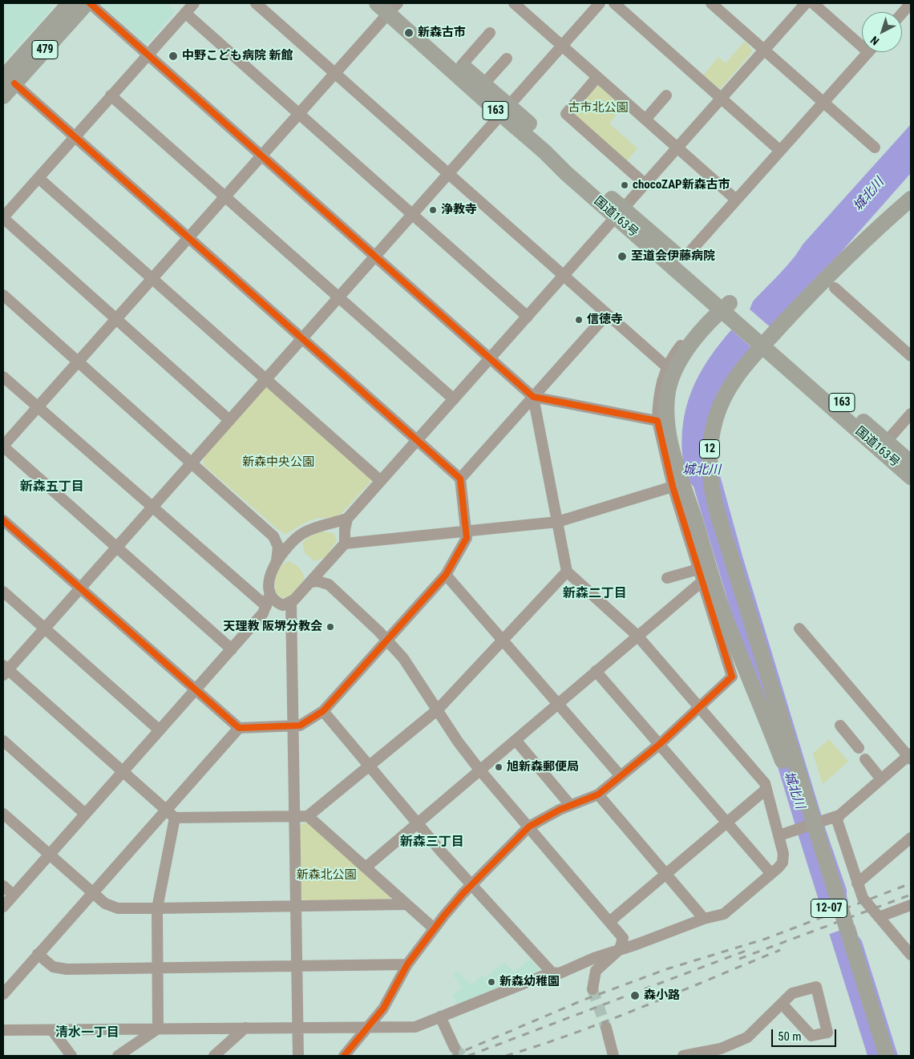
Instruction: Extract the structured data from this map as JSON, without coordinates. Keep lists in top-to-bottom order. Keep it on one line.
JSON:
{"streets":{"highway":["479","163","国道163号","12","12-07"]},"crossings":[["国道163号","12-07"]],"districts":["新森五丁目","新森二丁目","新森三丁目","清水一丁目"],"water":["城北川"],"parks":["古市北公園","新森中央公園","新森北公園"],"places":["新森古市","中野こども病院 新館","chocoZAP新森古市","浄教寺","至道会伊藤病院","信徳寺","天理教 阪堺分教会","旭新森郵便局","新森幼稚園","森小路"],"scale_bar":"50 m","north":"bottom left"}
